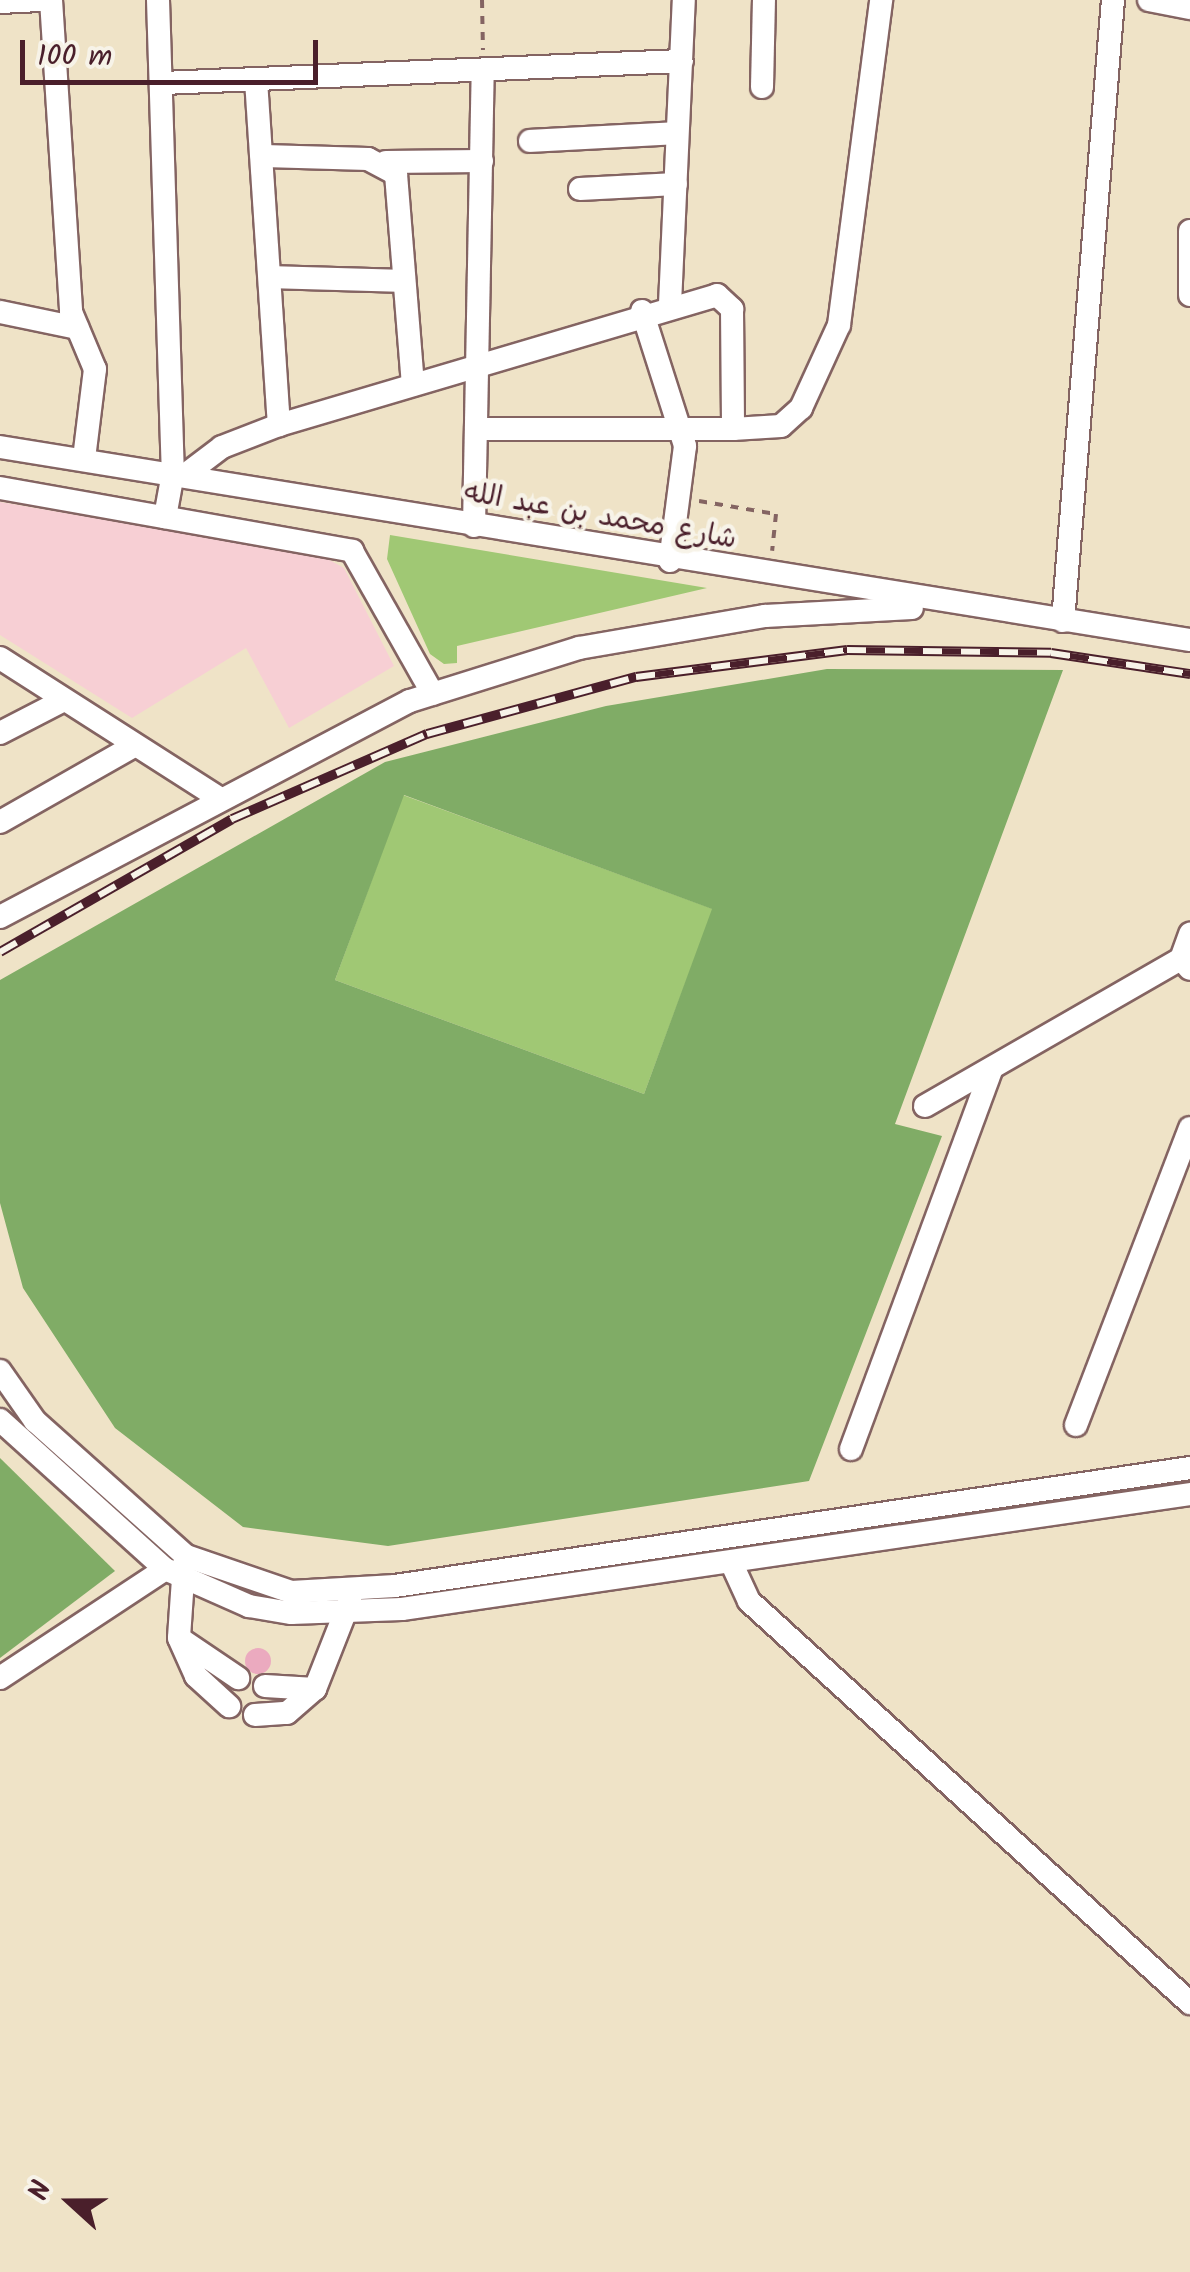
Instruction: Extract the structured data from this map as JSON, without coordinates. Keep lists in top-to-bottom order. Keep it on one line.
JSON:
{"streets":{"street":["شارع محمد بن عبد الله"]},"scale_bar":"100 m","north":"left"}
